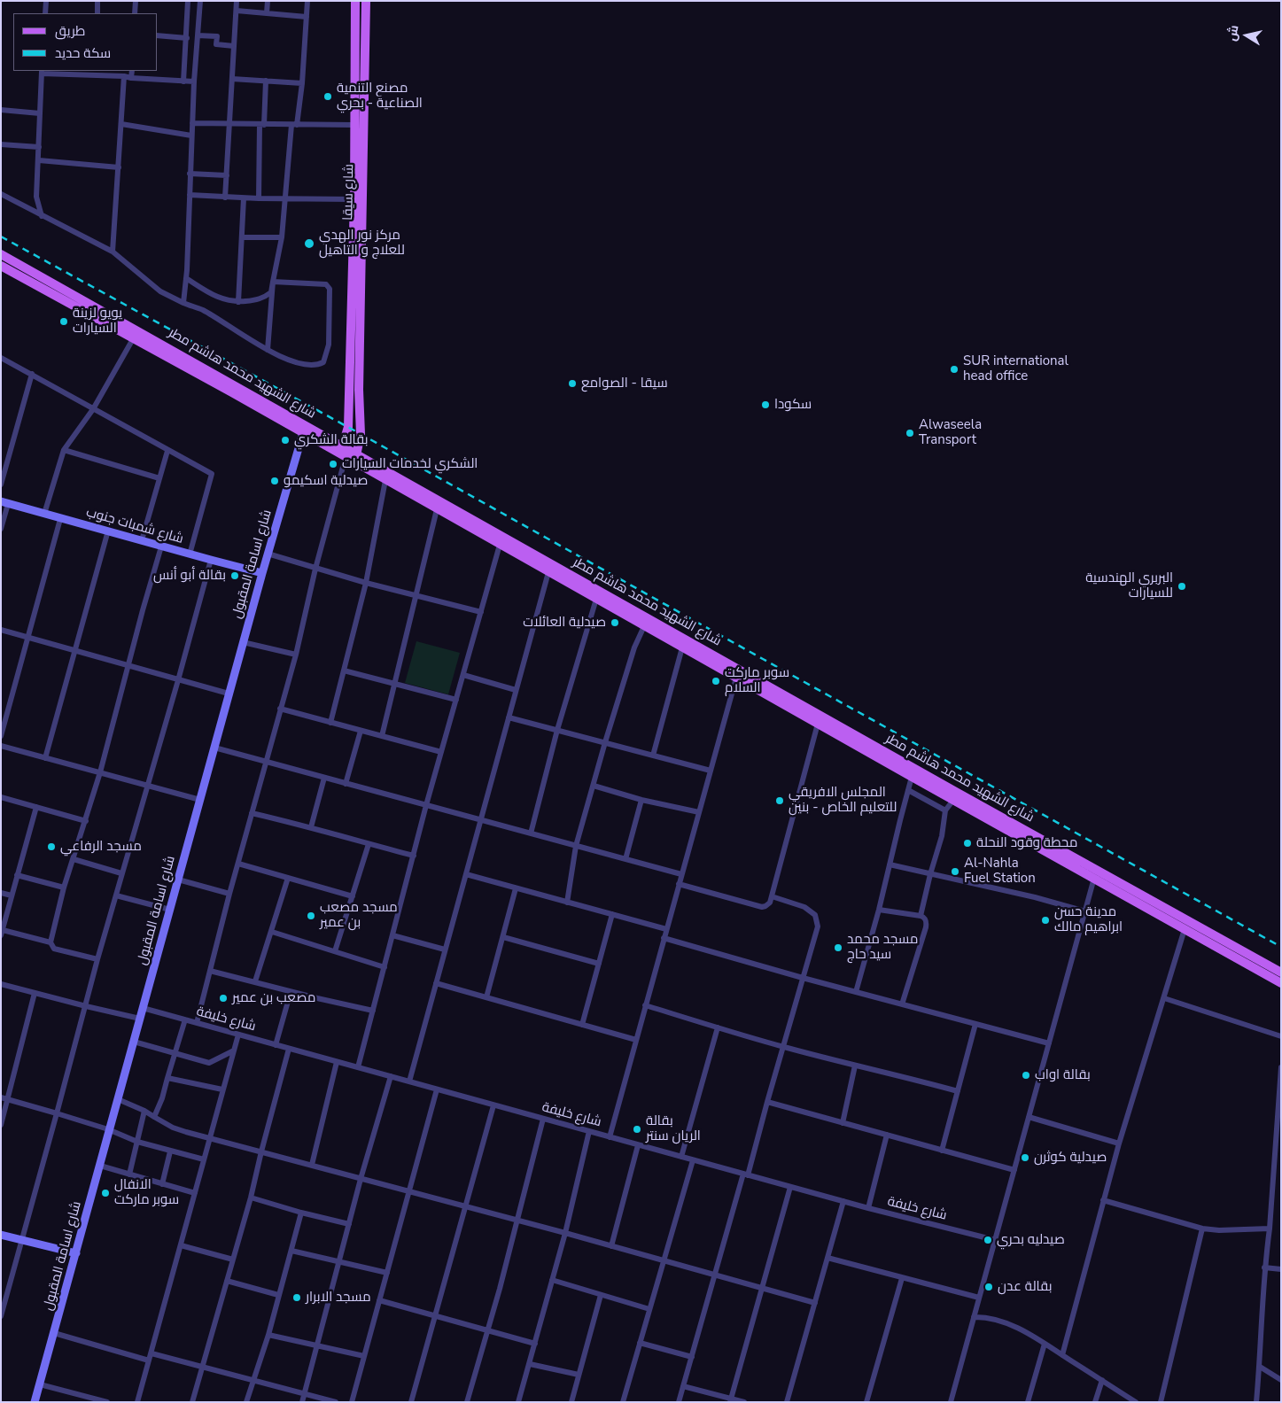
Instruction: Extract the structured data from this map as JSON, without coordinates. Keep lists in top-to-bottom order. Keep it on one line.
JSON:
{"streets":{"main road":["شارع سيقا","شارع الشهيد محمد هاشم مطر"],"street":["شارع شمبات جنوب","شارع اسامة المقبول","شارع خليفة"]},"crossings":[["شارع سيقا","شارع الشهيد محمد هاشم مطر"],["شارع الشهيد محمد هاشم مطر","شارع اسامة المقبول"],["شارع شمبات جنوب","شارع اسامة المقبول"],["شارع اسامة المقبول","شارع خليفة"]],"places":["مصنع التنمية الصناعية - بحري","مركز نور الهدي للعلاج و التاهيل","يويو لزينة السيارات","SUR international head office","سيقا - الصوامع","سكودا","Alwaseela Transport","بقالة الشكري","الشكري لخدمات السيارات","صيدلية اسكيمو","بقالة أبو أنس","البربري الهندسية للسيارات","صيدلية العائلات","سوبر ماركت السلام","المجلس الافريقي للتعليم الخاص - بنين","محطة وقود النحلة","مسجد الرفاعي","Al-Nahla Fuel Station","مسجد مصعب بن عمير","مدينة حسن ابراهيم مالك","مسجد محمد سيد حاج","مصعب بن عمير","بقالة اواب","بقالة الريان سنتر","صيدلية كوثرن","الانفال سوبر ماركت","صيدليه بحري","بقالة عدن","مسجد الابرار"],"legend":["طريق","سكة حديد"],"north":"left"}
